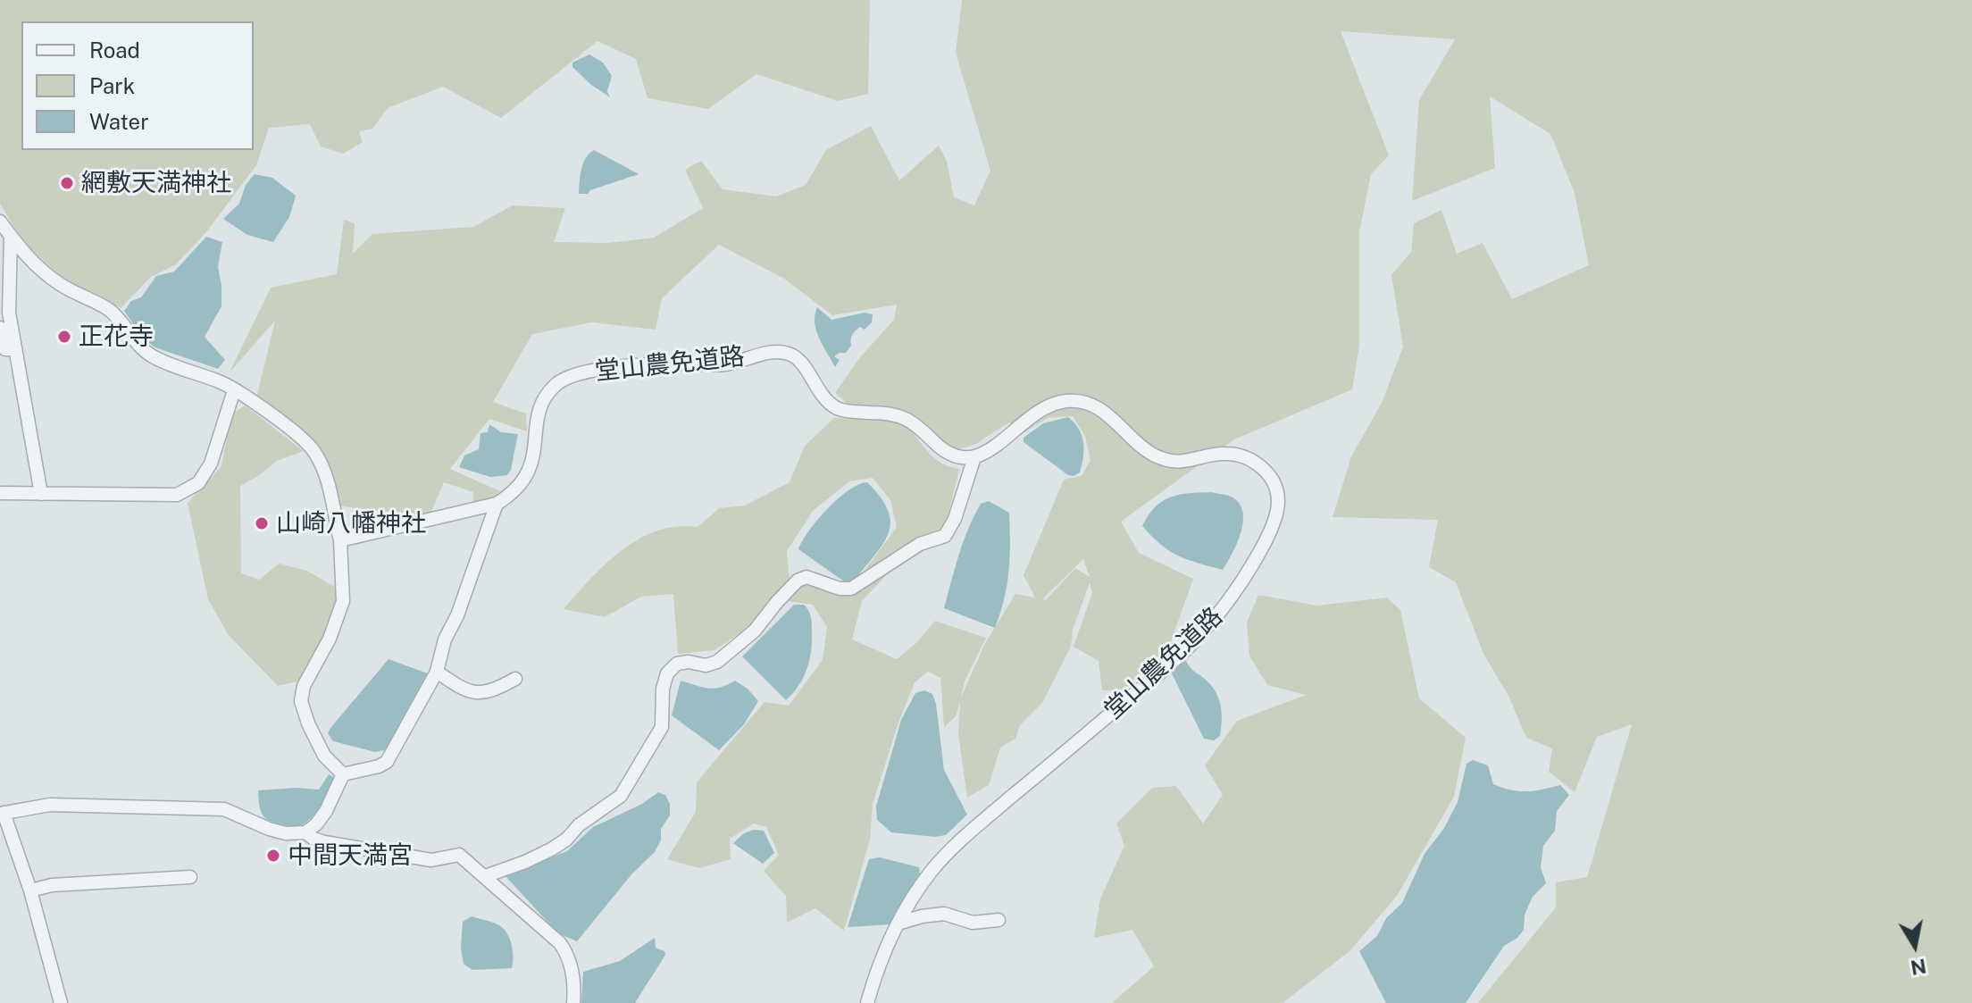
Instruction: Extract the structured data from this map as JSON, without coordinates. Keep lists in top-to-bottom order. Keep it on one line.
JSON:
{"streets":{"street":["堂山農免道路"]},"places":["網敷天満神社","正花寺","山崎八幡神社","中間天満宮"],"legend":["Road","Park","Water"],"north":"bottom"}
